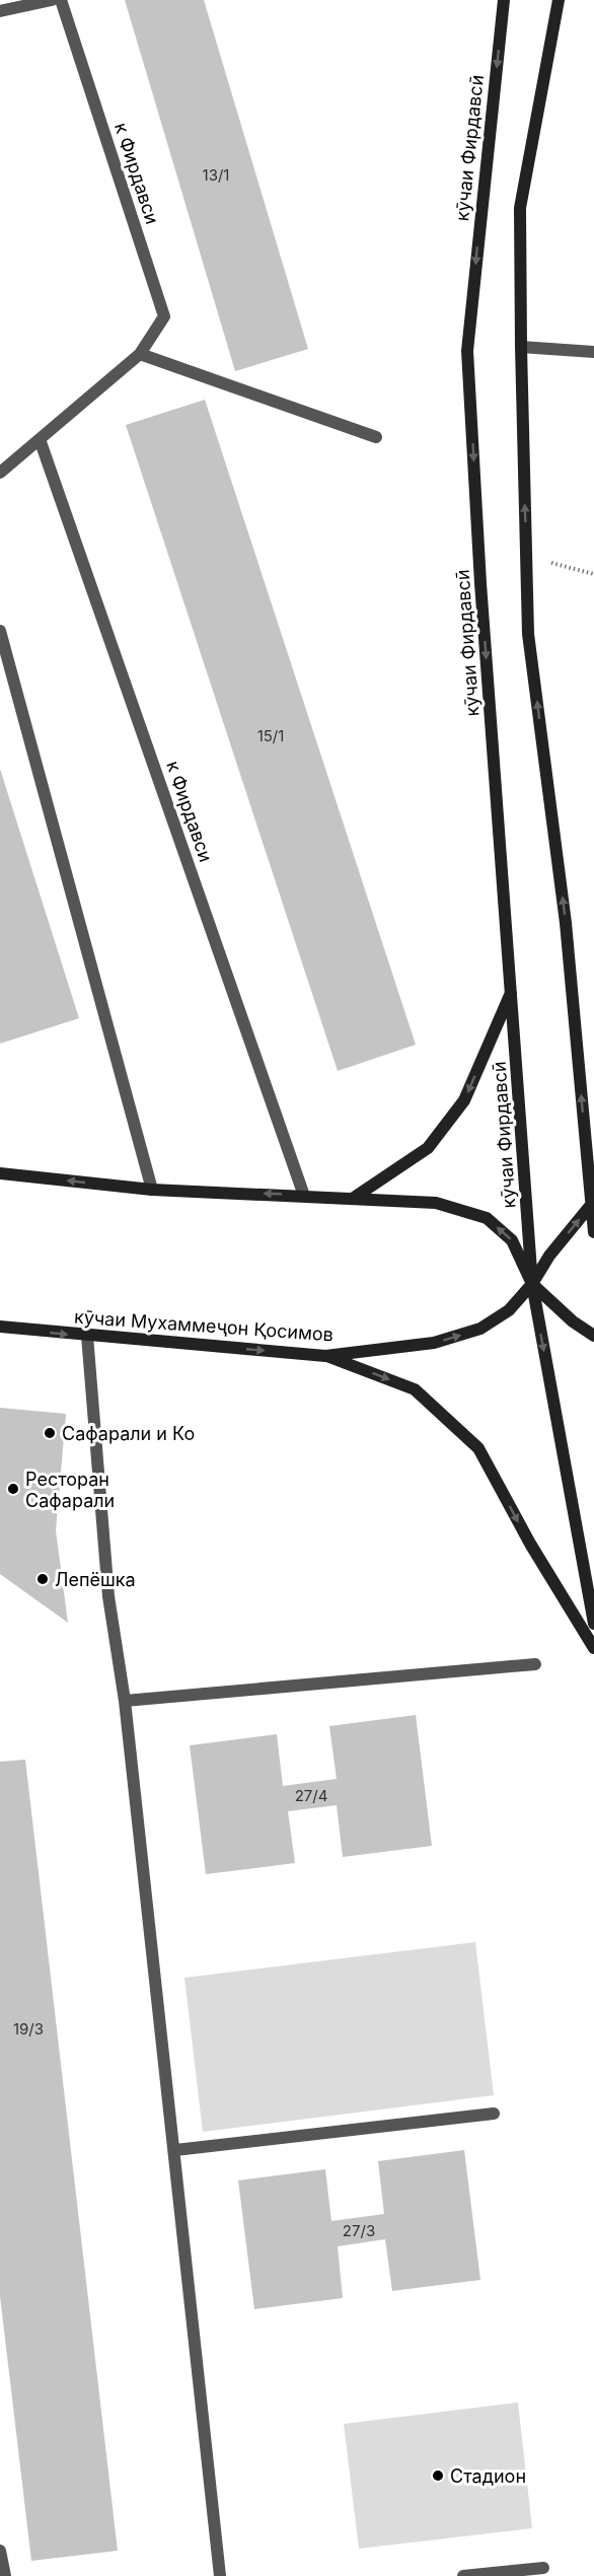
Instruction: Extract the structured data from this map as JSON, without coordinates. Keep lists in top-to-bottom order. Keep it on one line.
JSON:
{"streets":{"street":["кӯчаи Фирдавсӣ","кӯчаи Мухаммеҷон Қосимов"],"lane":["к Фирдавси"]},"crossings":[["кӯчаи Фирдавсӣ","кӯчаи Мухаммеҷон Қосимов"]],"one_way":["кӯчаи Мухаммеҷон Қосимов"],"places":["Сафарали и Ко","Ресторан Сафарали","Лепёшка","Стадион"],"house_numbers":["13/1","15/1","27/4","19/3","27/3"]}
